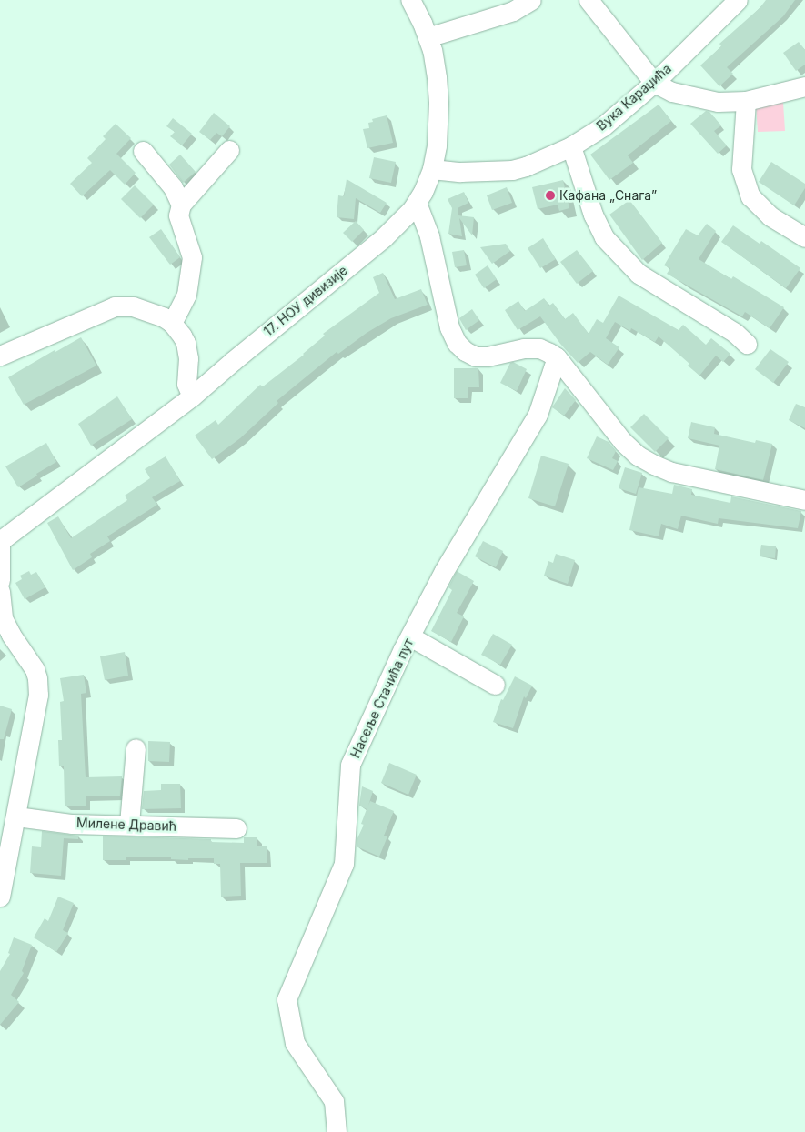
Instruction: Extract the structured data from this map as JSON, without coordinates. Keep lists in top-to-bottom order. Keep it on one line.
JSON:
{"streets":{"street":["Вука Караџића","17. НОУ дивизије","Насеље Стачића пут","Милене Дравић"]},"crossings":[["Вука Караџића","17. НОУ дивизије"]],"places":["Кафана „Снага”"]}
